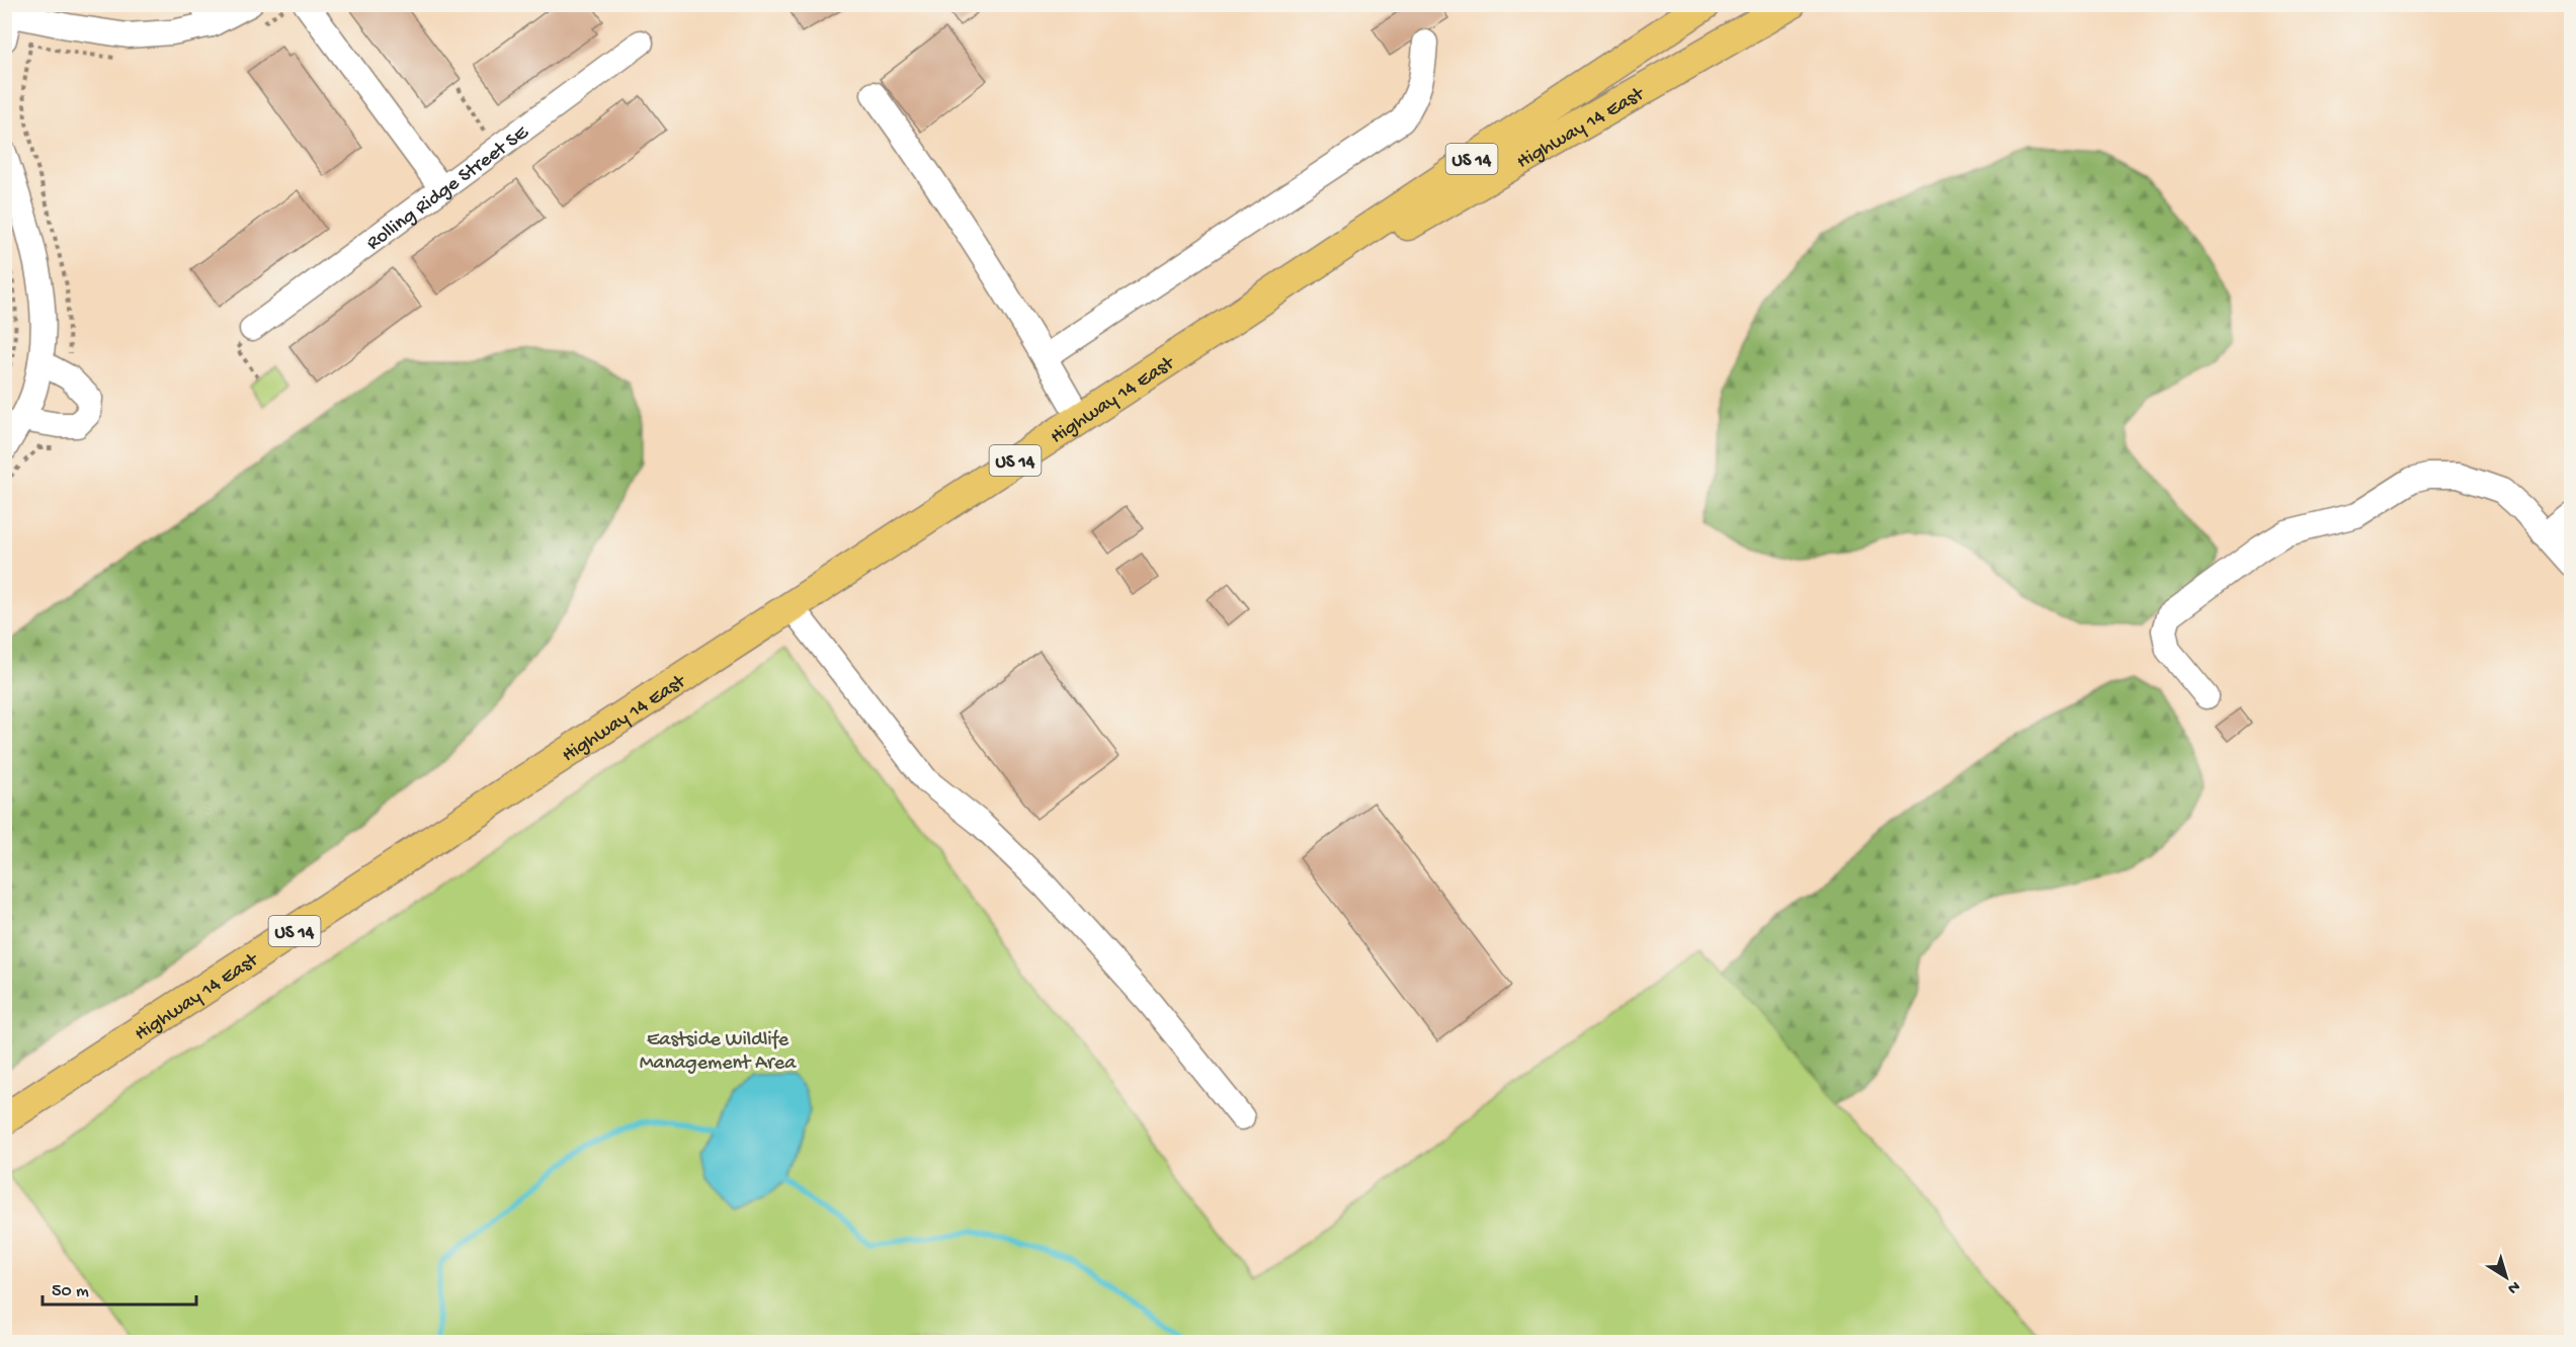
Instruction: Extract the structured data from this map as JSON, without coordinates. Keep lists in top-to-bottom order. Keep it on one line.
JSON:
{"streets":{"main road":["Highway 14 East","US 14"],"street":["Rolling Ridge Street SE"]},"parks":["Eastside Wildlife Management Area"],"scale_bar":"50 m","north":"bottom right"}
